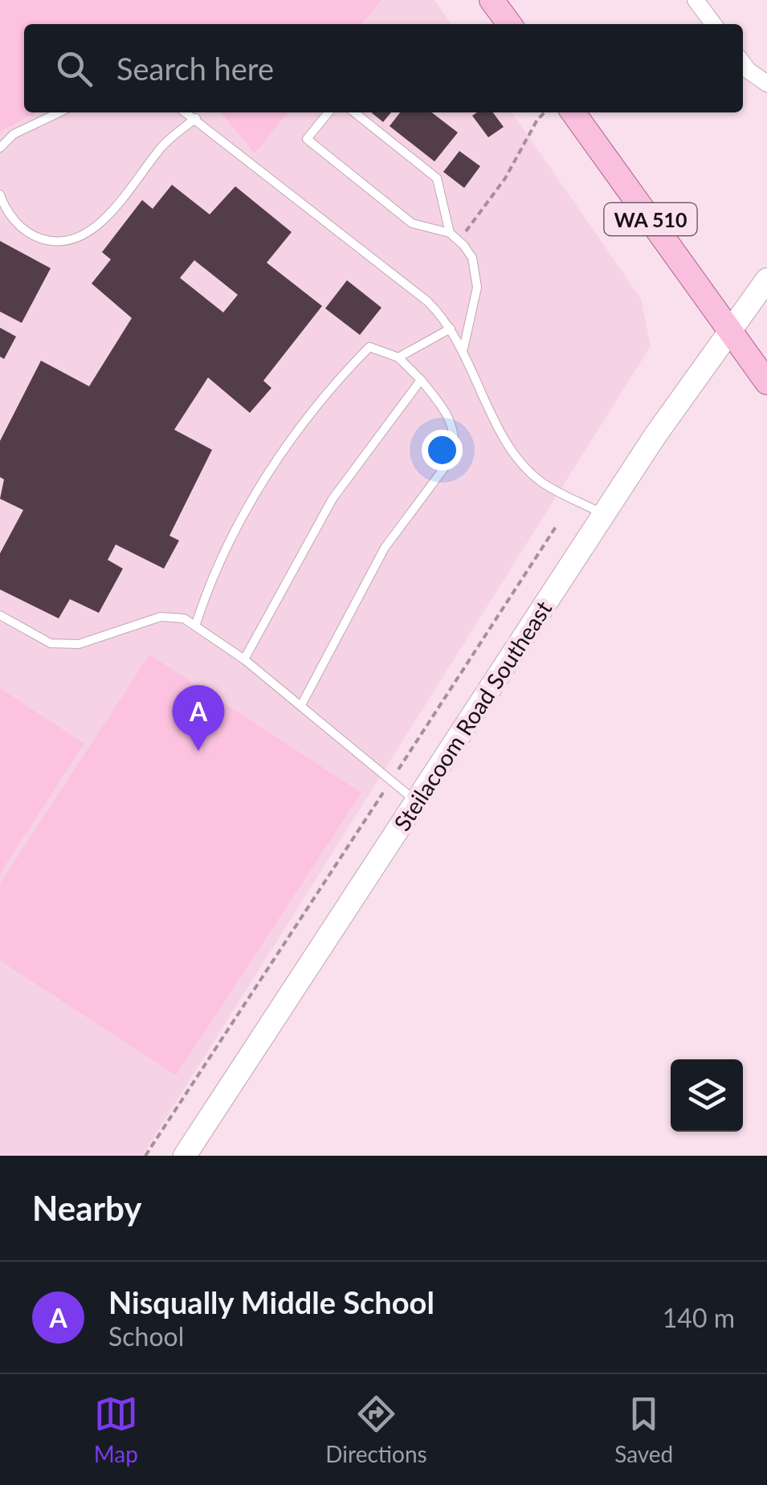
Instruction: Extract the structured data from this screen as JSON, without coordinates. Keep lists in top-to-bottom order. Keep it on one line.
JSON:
{"streets":{"main road":["WA 510"],"street":["Steilacoom Road Southeast"]},"crossings":[["WA 510","Steilacoom Road Southeast"]],"page":{"search":"Search here","pins":"A","heading":"Nearby","list":[{"mark":"A","name":"Nisqually Middle School","note":"School","value":"140 m"}],"nav":["Map","Directions","Saved"]}}
